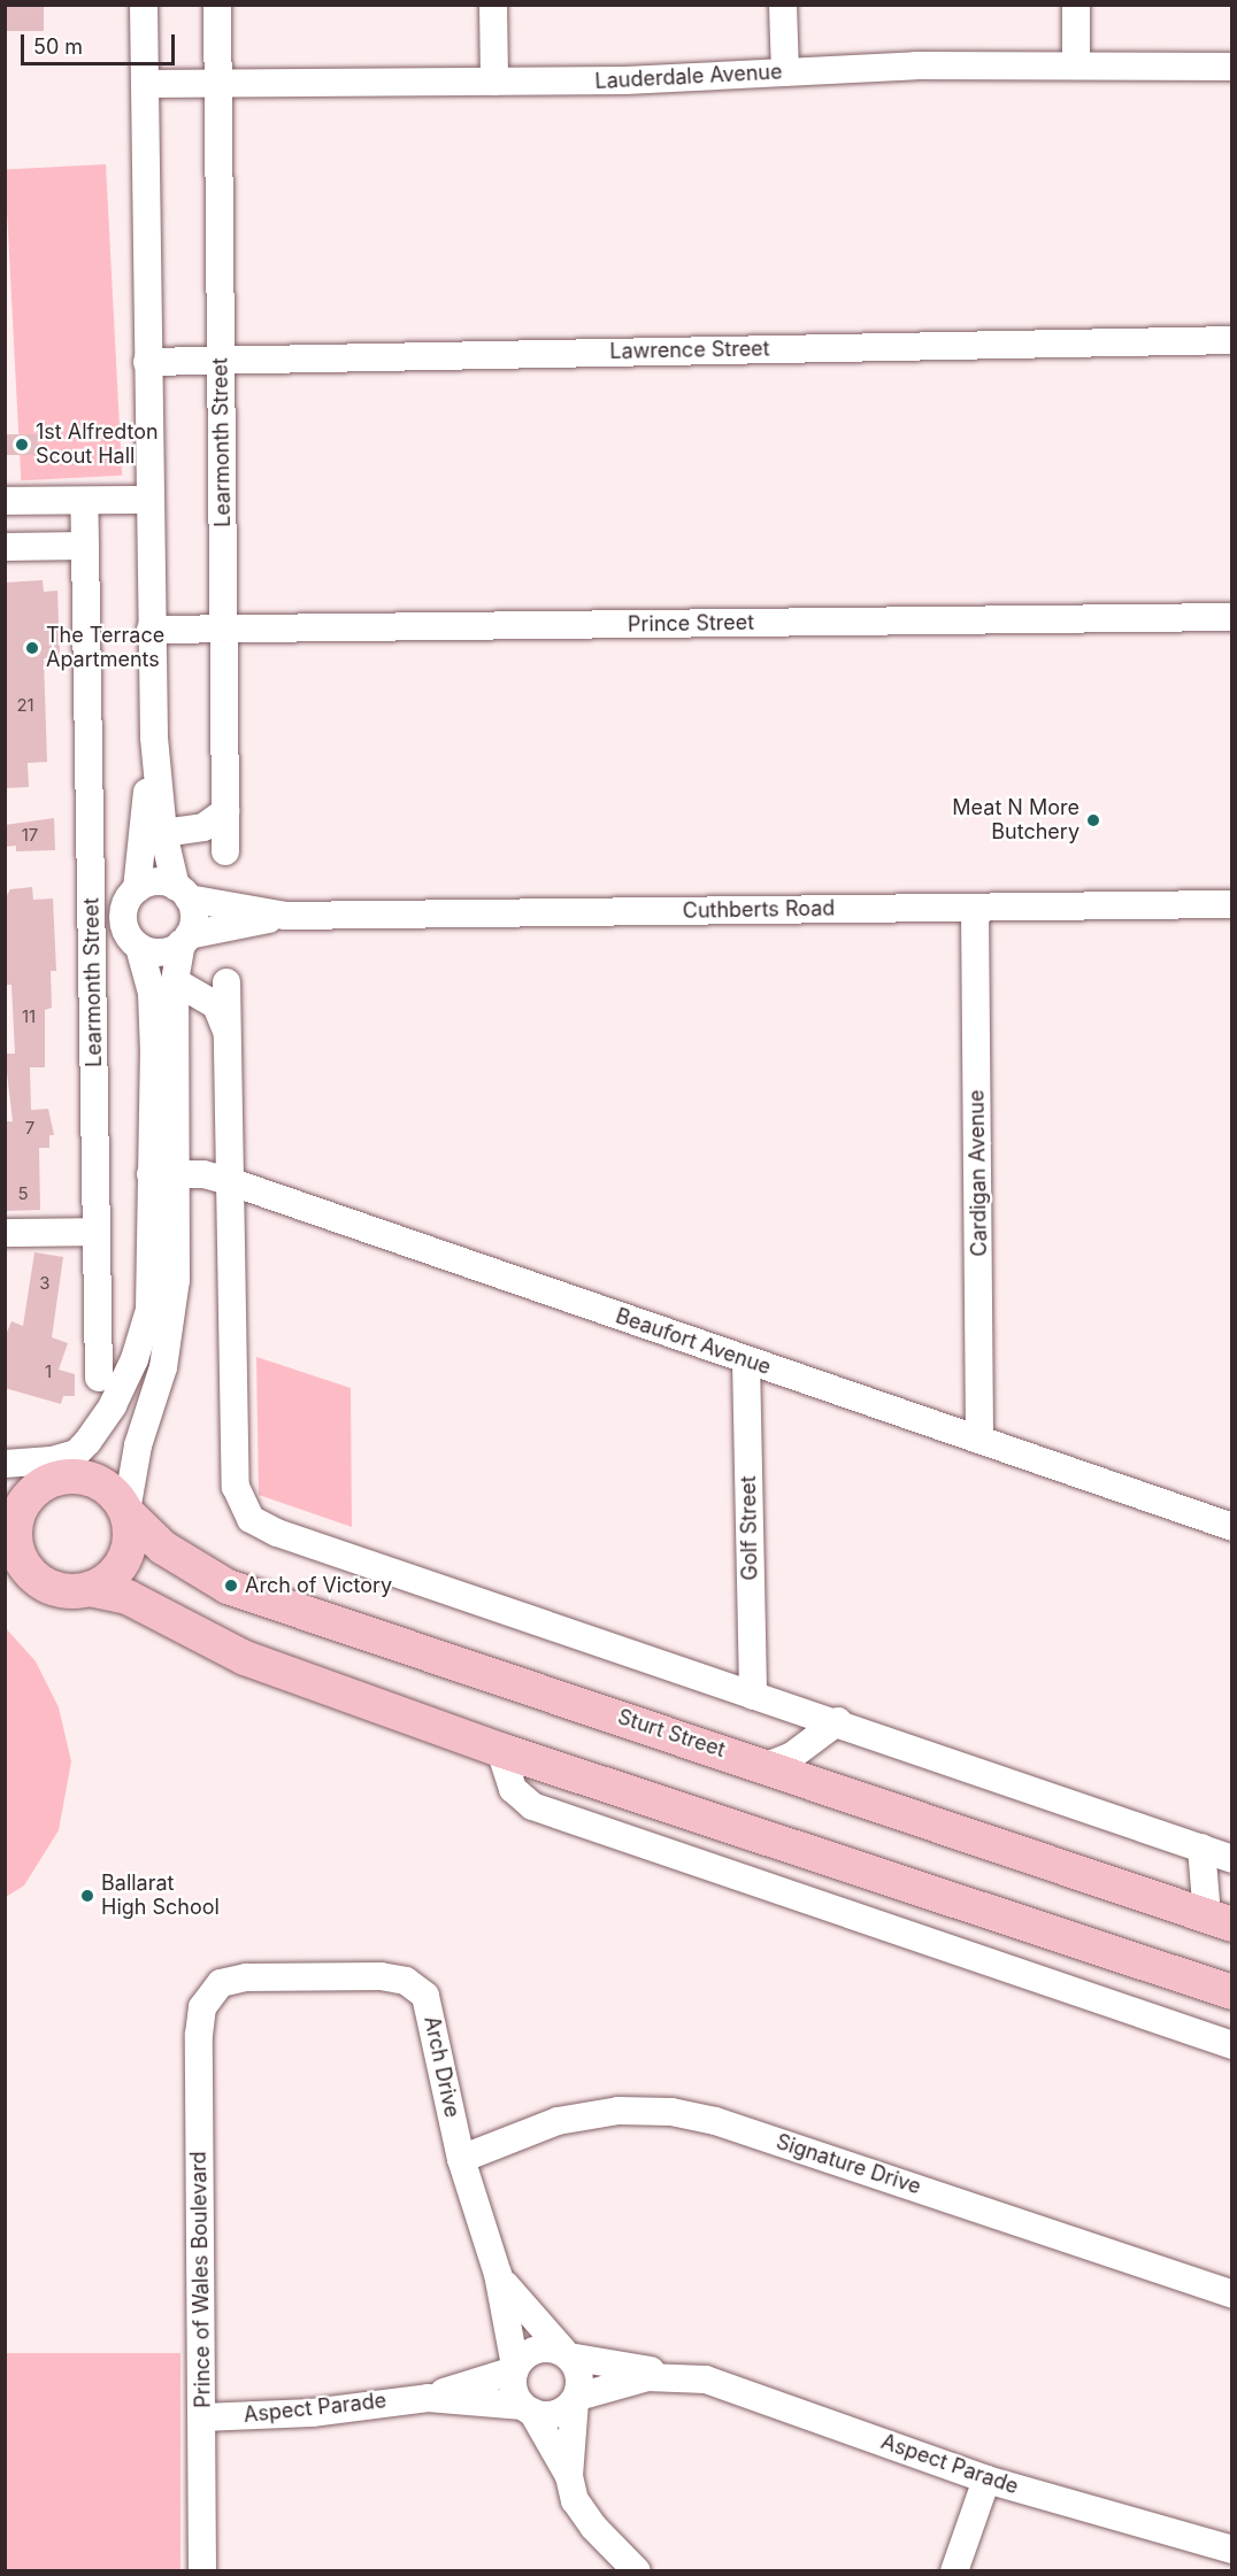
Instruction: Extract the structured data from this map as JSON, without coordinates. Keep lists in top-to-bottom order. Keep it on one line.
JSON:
{"streets":{"main road":["Sturt Street"],"street":["Lauderdale Avenue","Lawrence Street","Learmonth Street","Prince Street","Cuthberts Road","Cardigan Avenue","Beaufort Avenue","Golf Street","Arch Drive","Signature Drive","Prince of Wales Boulevard","Aspect Parade"]},"crossings":[["Lauderdale Avenue","Learmonth Street"],["Lawrence Street","Learmonth Street"],["Learmonth Street","Prince Street"],["Cuthberts Road","Cardigan Avenue"],["Cardigan Avenue","Beaufort Avenue"],["Beaufort Avenue","Golf Street"],["Arch Drive","Signature Drive"],["Arch Drive","Prince of Wales Boulevard"],["Arch Drive","Aspect Parade"],["Prince of Wales Boulevard","Aspect Parade"]],"places":["1st Alfredton Scout Hall","The Terrace Apartments","Meat N More Butchery","Arch of Victory","Ballarat High School"],"house_numbers":["21","17","11","7","5","3","1"],"scale_bar":"50 m"}
